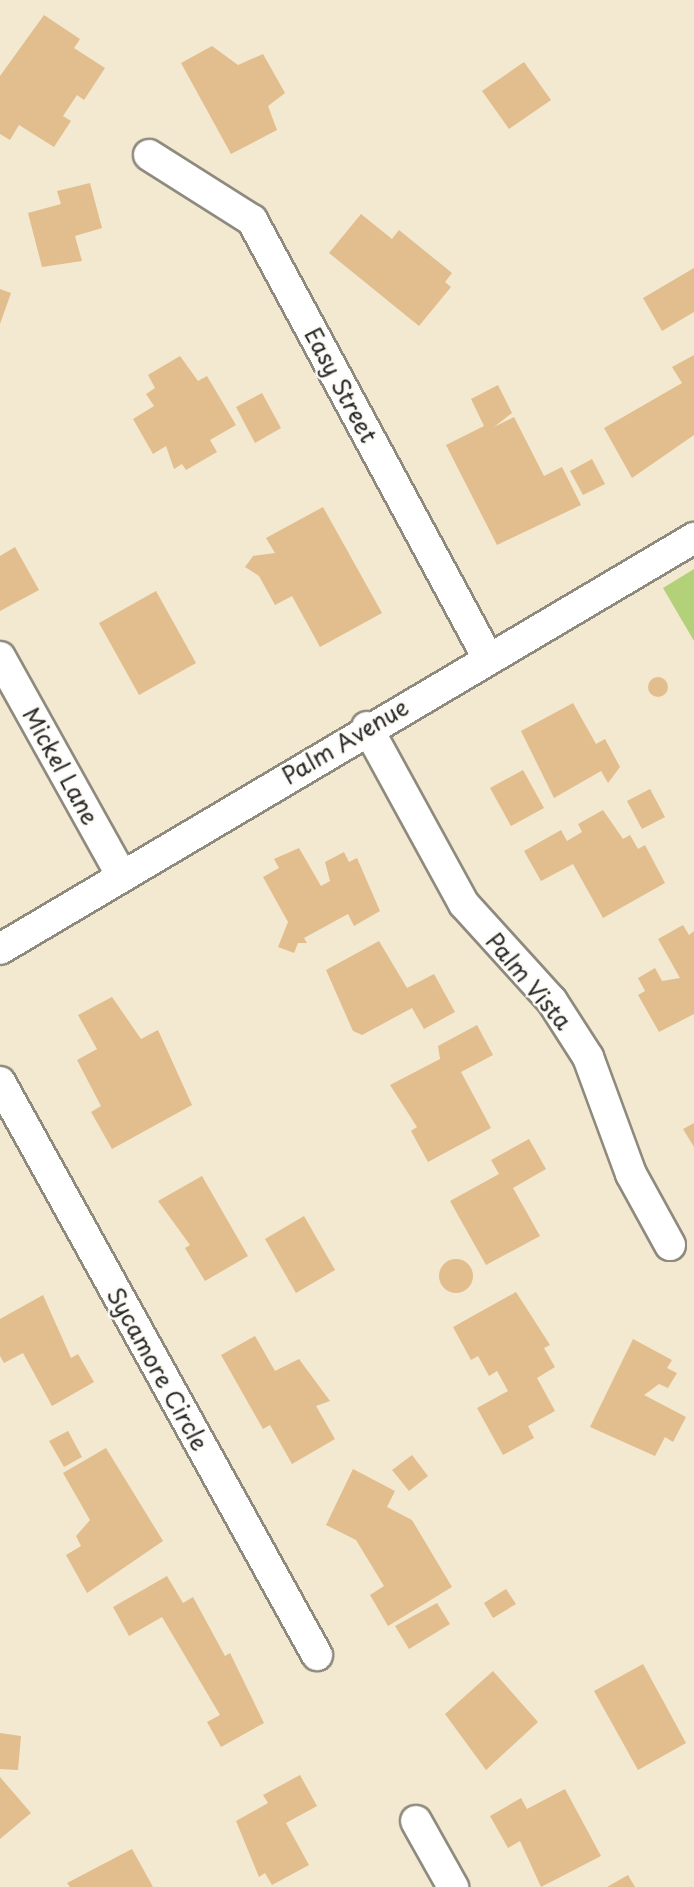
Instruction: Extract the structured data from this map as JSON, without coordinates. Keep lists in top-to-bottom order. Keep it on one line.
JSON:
{"streets":{"street":["Easy Street","Palm Avenue","Mickel Lane","Palm Vista","Sycamore Circle"]},"crossings":[["Easy Street","Palm Avenue"],["Palm Avenue","Mickel Lane"],["Palm Avenue","Palm Vista"]]}
